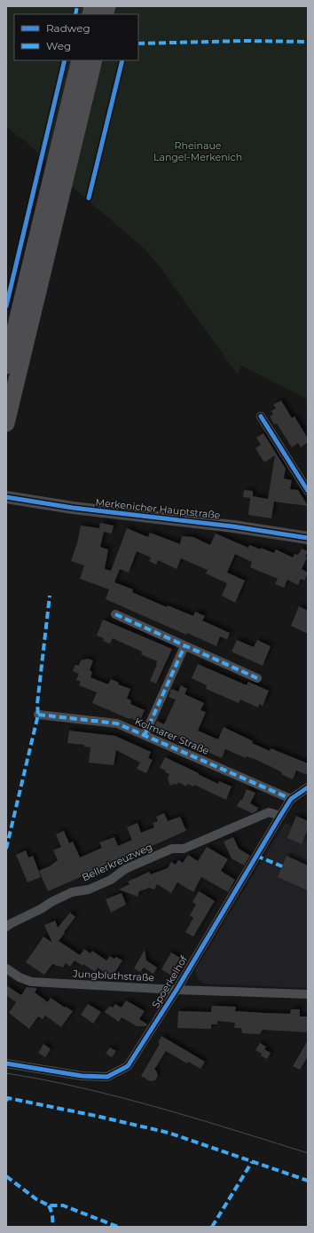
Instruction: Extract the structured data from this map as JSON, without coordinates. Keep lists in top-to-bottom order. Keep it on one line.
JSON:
{"streets":{"street":["Merkenicher Hauptstraße","Kolmarer Straße","Bellerkreuzweg","Jungbluthstraße","Spoerkelhof"]},"crossings":[["Kolmarer Straße","Spoerkelhof"],["Bellerkreuzweg","Spoerkelhof"],["Jungbluthstraße","Spoerkelhof"]],"parks":["Rheinaue Langel-Merkenich"],"legend":["Radweg","Weg"]}
